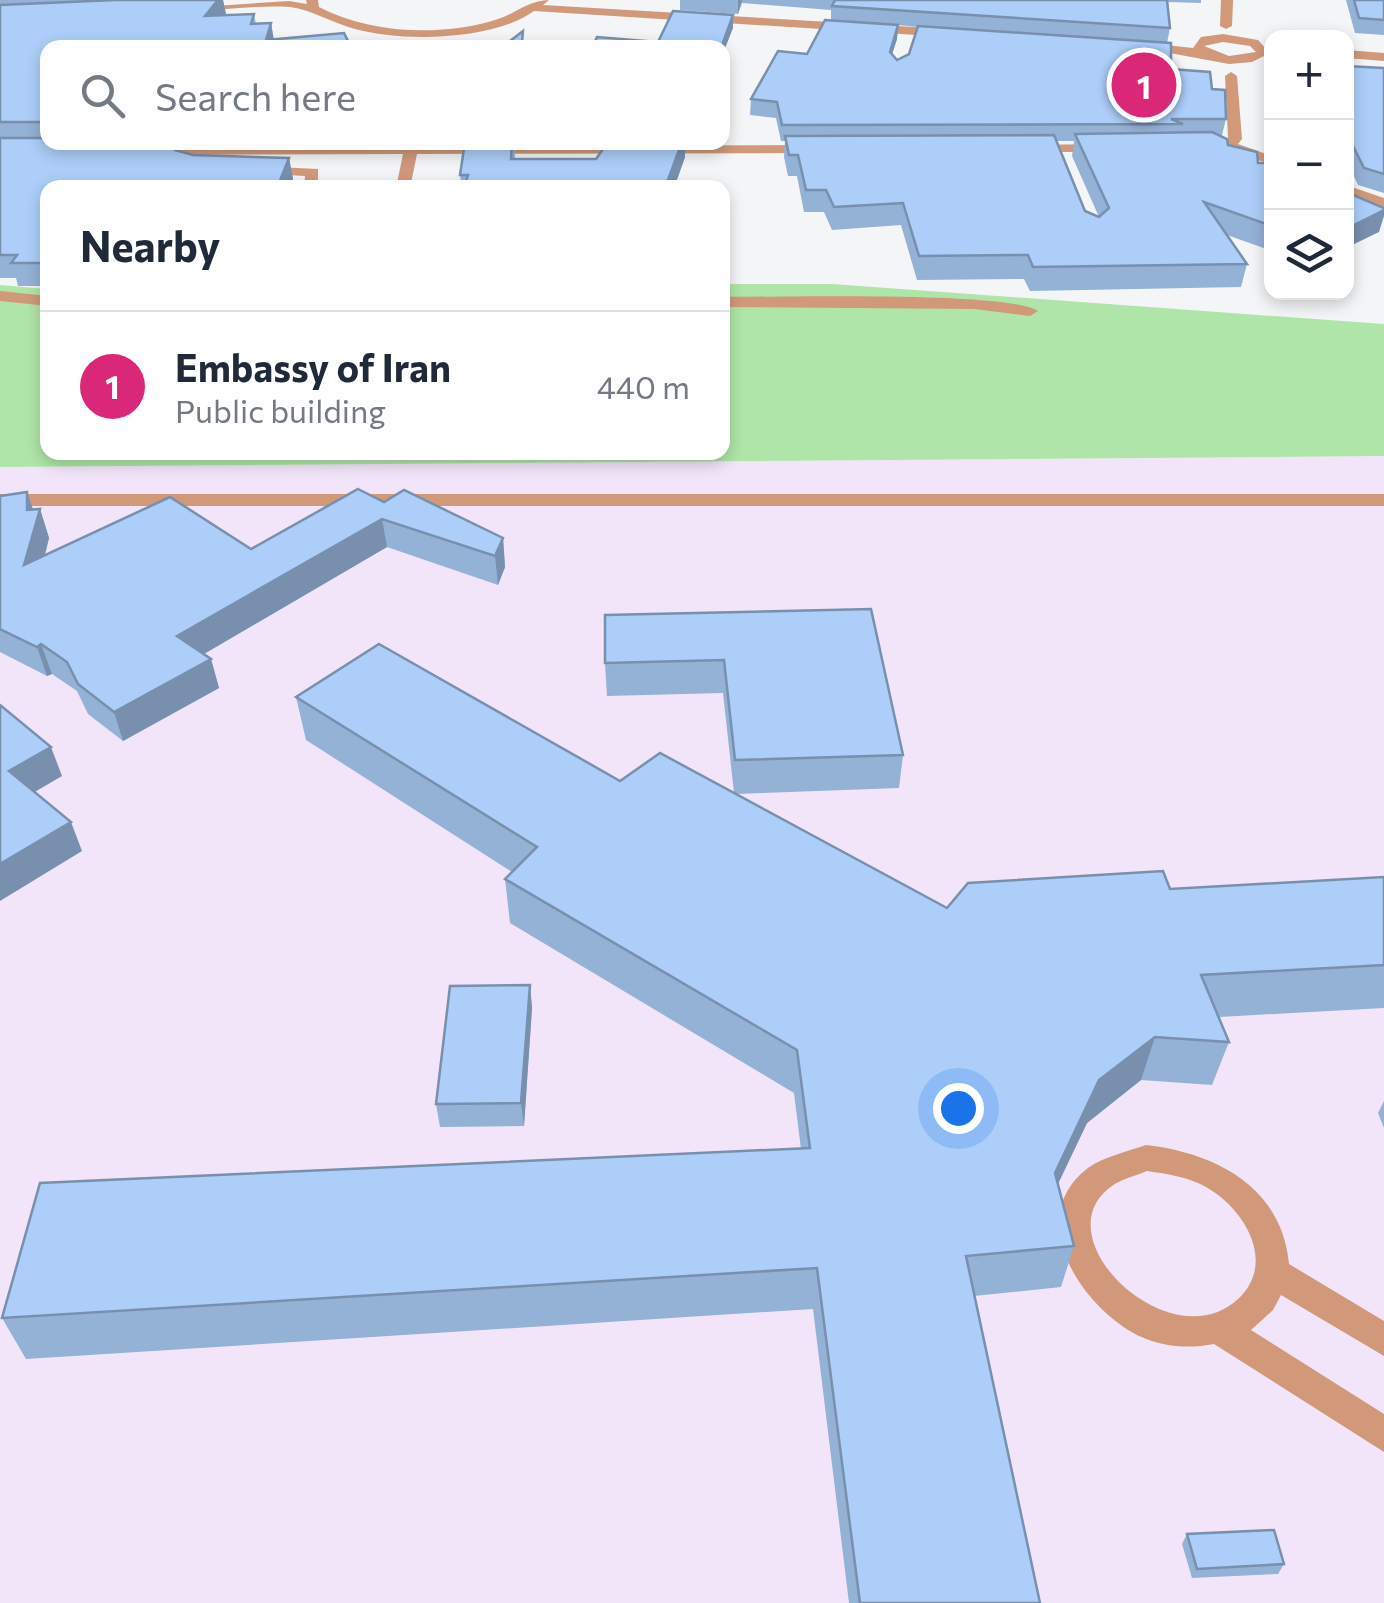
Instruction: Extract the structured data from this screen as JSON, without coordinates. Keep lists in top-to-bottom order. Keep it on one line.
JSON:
{"page":{"map_buttons":["+","−"],"search":"Search here","pins":"1","heading":"Nearby","list":[{"mark":"1","name":"Embassy of Iran","note":"Public building","value":"440 m"}]}}
